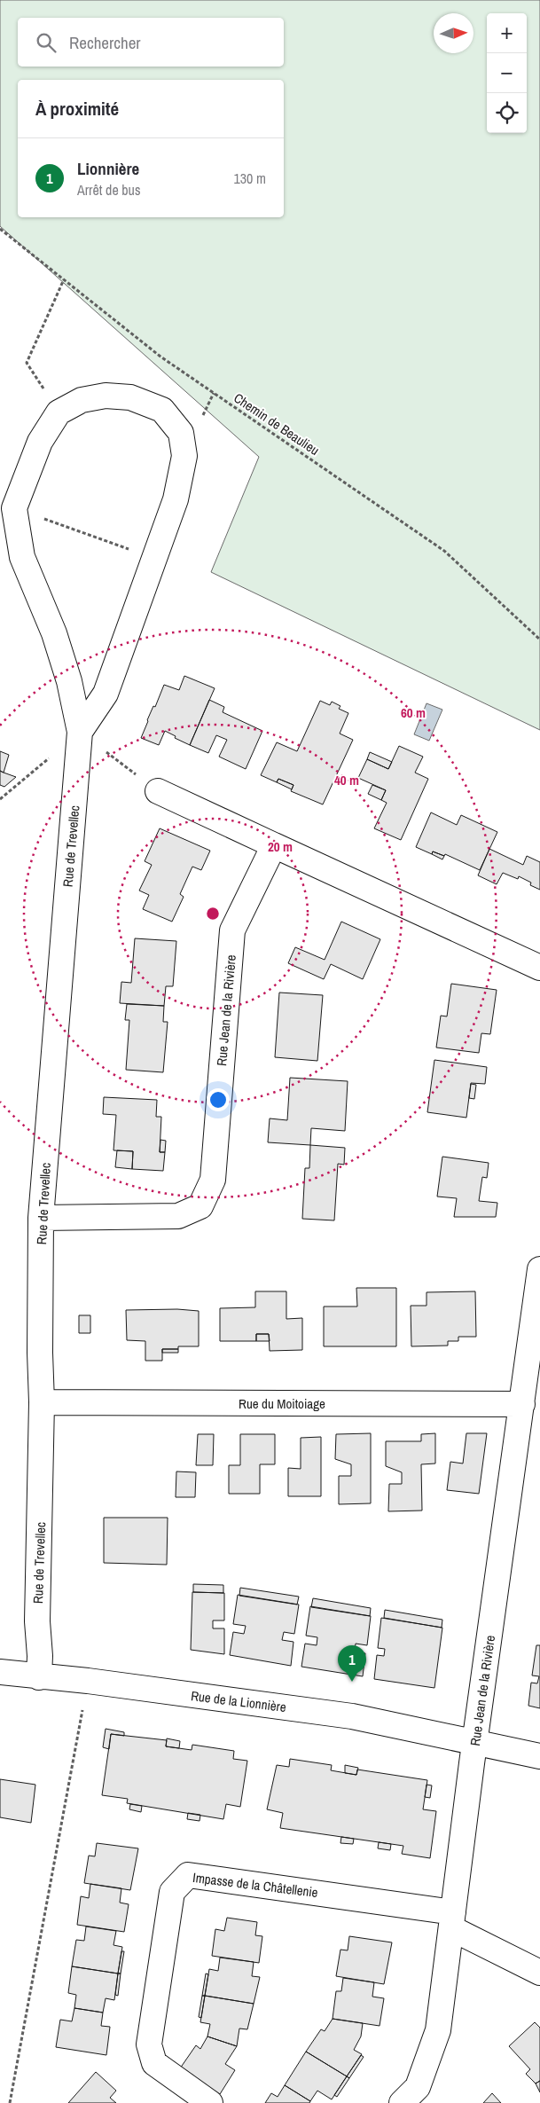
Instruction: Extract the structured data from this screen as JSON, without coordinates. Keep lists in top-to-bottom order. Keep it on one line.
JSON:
{"streets":{"street":["Rue de Trevellec","Rue Jean de la Rivière","Rue du Moitoiage","Rue de la Lionnière","Impasse de la Châtellenie"],"path":["Chemin de Beaulieu"]},"crossings":[["Rue de Trevellec","Rue Jean de la Rivière"],["Rue de Trevellec","Rue du Moitoiage"],["Rue de Trevellec","Rue de la Lionnière"],["Rue Jean de la Rivière","Rue du Moitoiage"],["Rue Jean de la Rivière","Rue de la Lionnière"],["Rue Jean de la Rivière","Impasse de la Châtellenie"]],"north":"right","page":{"map_buttons":["+","−"],"search":"Rechercher","heading":"À proximité","list":[{"mark":"1","name":"Lionnière","note":"Arrêt de bus","value":"130 m"}],"pins":"1"},"rings":["60 m","40 m","20 m"]}
